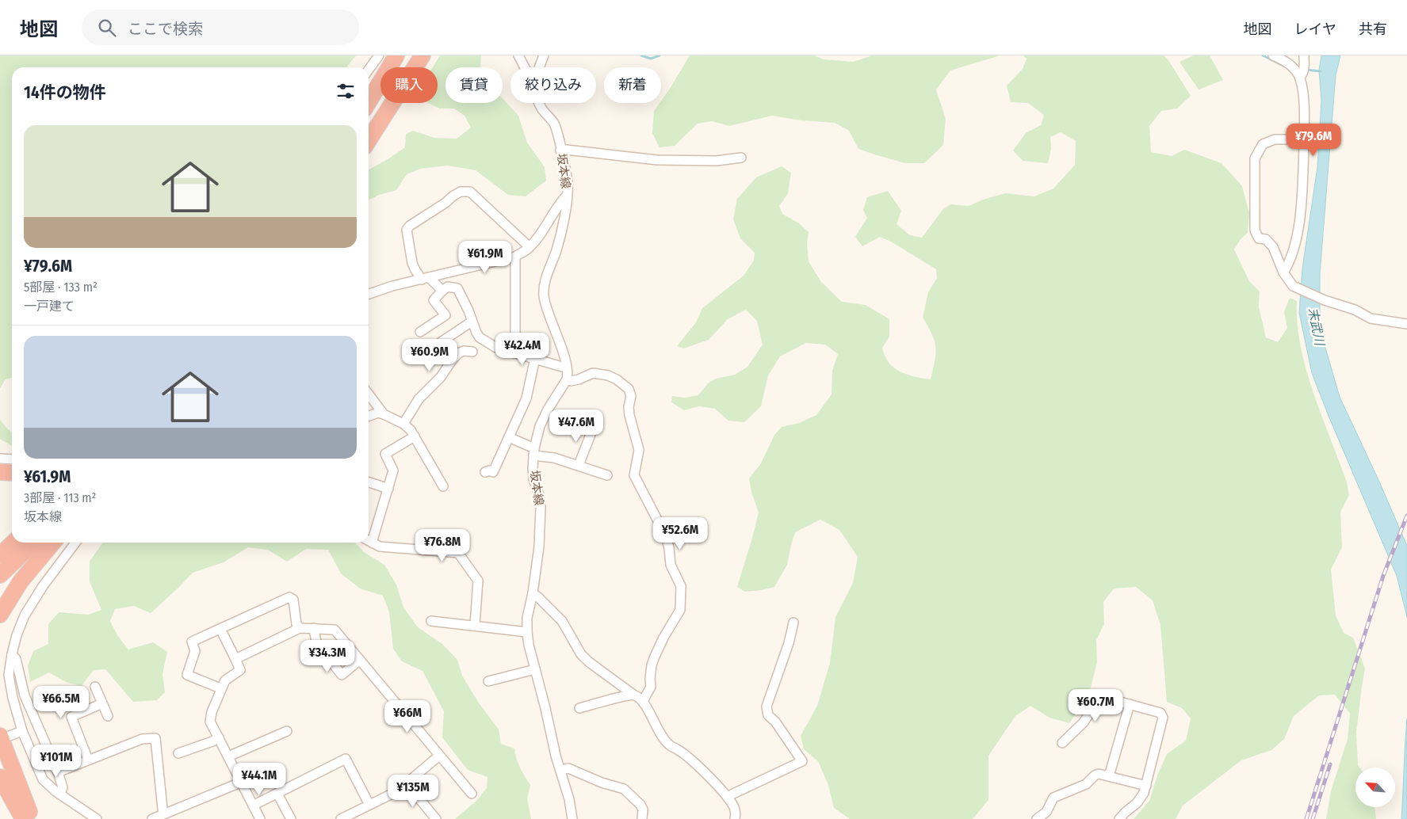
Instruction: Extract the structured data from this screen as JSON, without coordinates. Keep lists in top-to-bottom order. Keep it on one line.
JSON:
{"streets":{"street":["坂本線"]},"water":["末武川"],"north":"top left","page":{"header":"地図","search":"ここで検索","nav":["地図","レイヤ","共有"],"chip":["購入","賃貸","絞り込み","新着"],"heading":"14件の物件","list":[{"name":"¥79.6M","note":"5部屋 · 133 m² · 一戸建て"},{"name":"¥61.9M","note":"3部屋 · 113 m² · 坂本線"}],"price":["¥79.6M","¥61.9M","¥42.4M","¥60.9M","¥47.6M","¥52.6M","¥76.8M","¥34.3M","¥66.5M","¥60.7M","¥66M","¥101M","¥44.1M","¥135M"]}}
